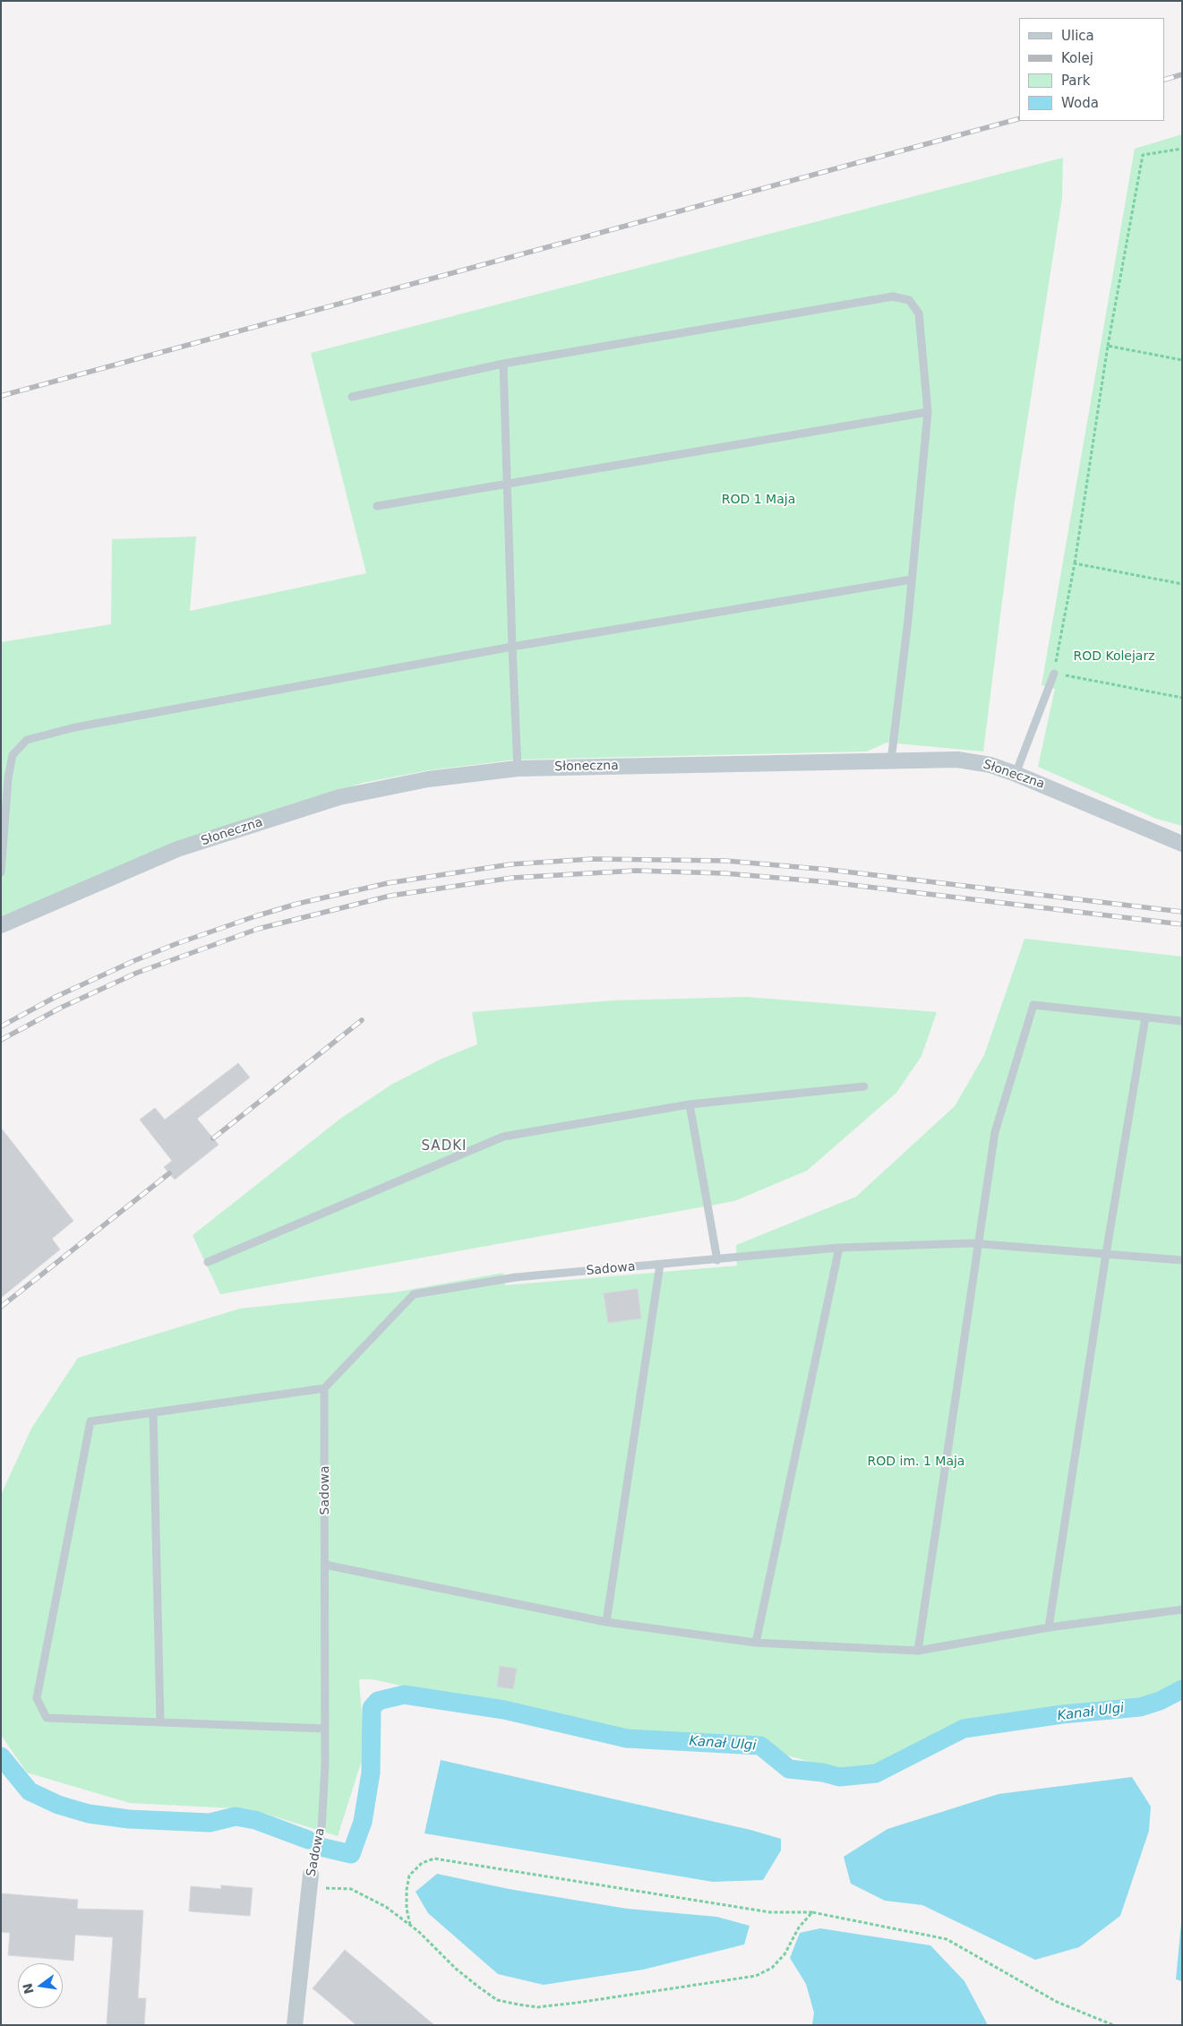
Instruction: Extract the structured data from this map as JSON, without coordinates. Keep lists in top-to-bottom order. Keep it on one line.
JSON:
{"streets":{"street":["Słoneczna","Sadowa"]},"districts":["SADKI"],"water":["Kanał Ulgi"],"parks":["ROD 1 Maja","ROD Kolejarz","ROD im. 1 Maja"],"legend":["Ulica","Kolej","Park","Woda"],"north":"left"}
